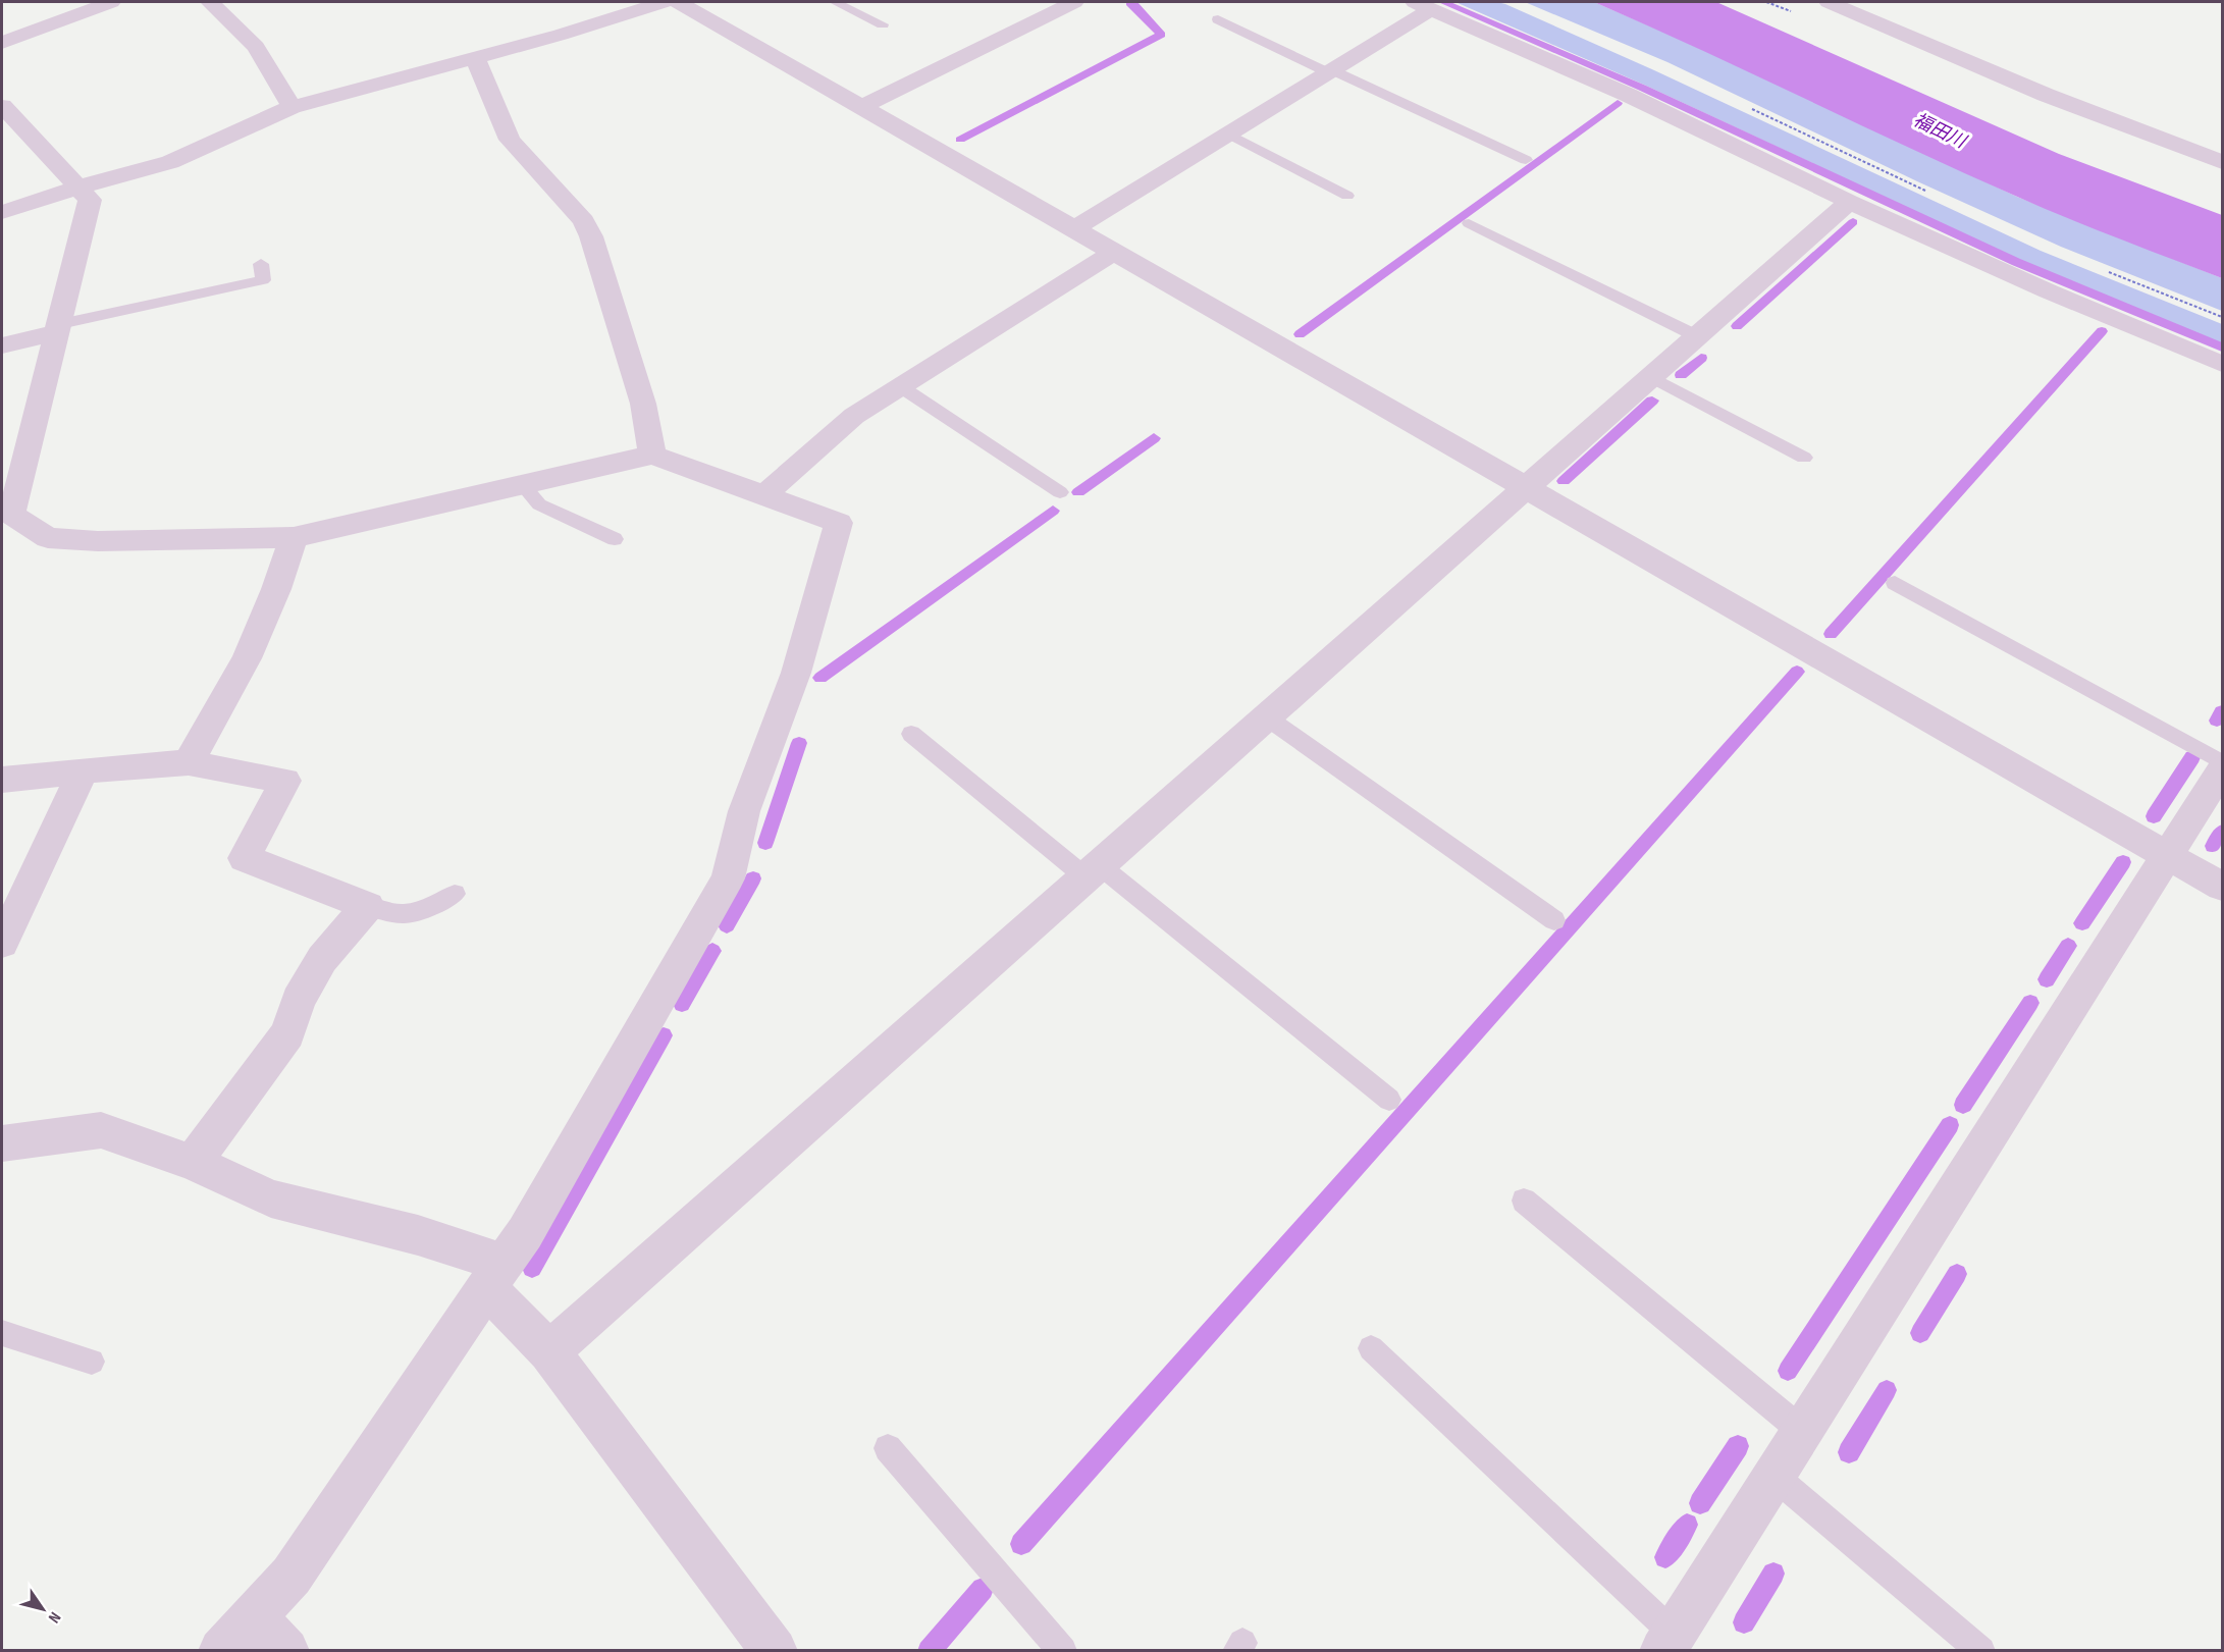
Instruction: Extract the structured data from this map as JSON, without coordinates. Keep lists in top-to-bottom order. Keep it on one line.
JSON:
{"water":["福田川"],"north":"bottom right"}
